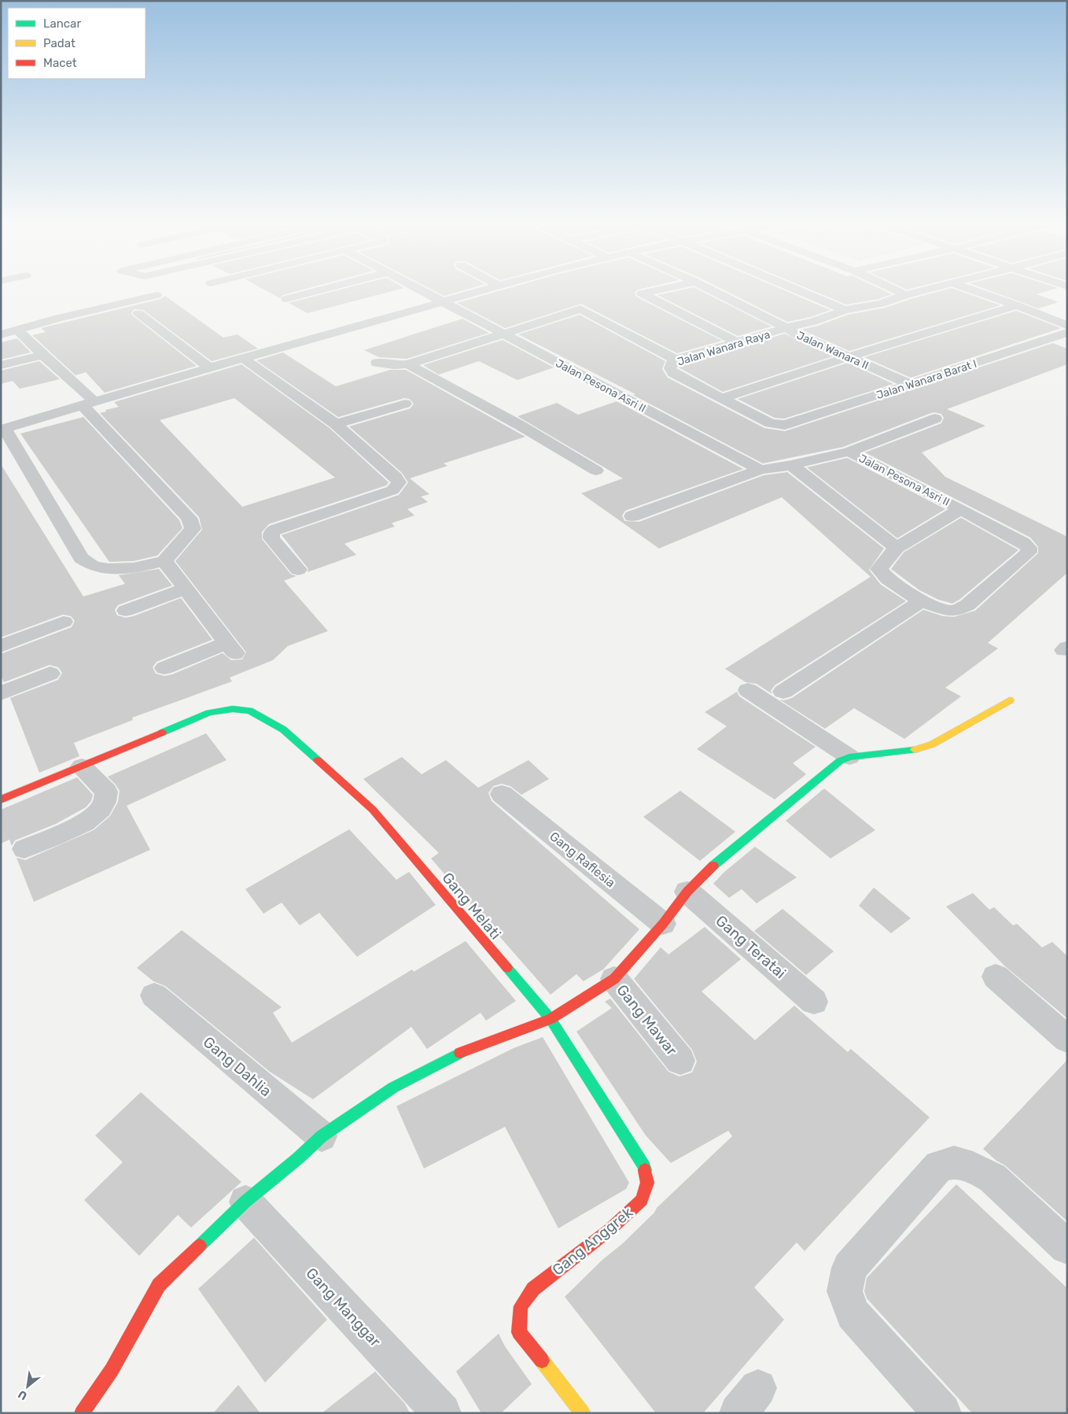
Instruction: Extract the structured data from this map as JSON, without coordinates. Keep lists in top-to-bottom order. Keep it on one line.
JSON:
{"streets":{"street":["Jalan Wanara Raya","Jalan Wanara II","Jalan Wanara Barat I","Jalan Pesona Asri II","Gang Raflesia","Gang Melati","Gang Teratai","Gang Mawar","Gang Dahlia","Gang Anggrek","Gang Manggar"]},"crossings":[["Jalan Wanara Raya","Jalan Wanara II"],["Jalan Wanara II","Jalan Wanara Barat I"],["Gang Melati","Gang Anggrek"]],"legend":["Lancar","Padat","Macet"],"north":"bottom left"}
